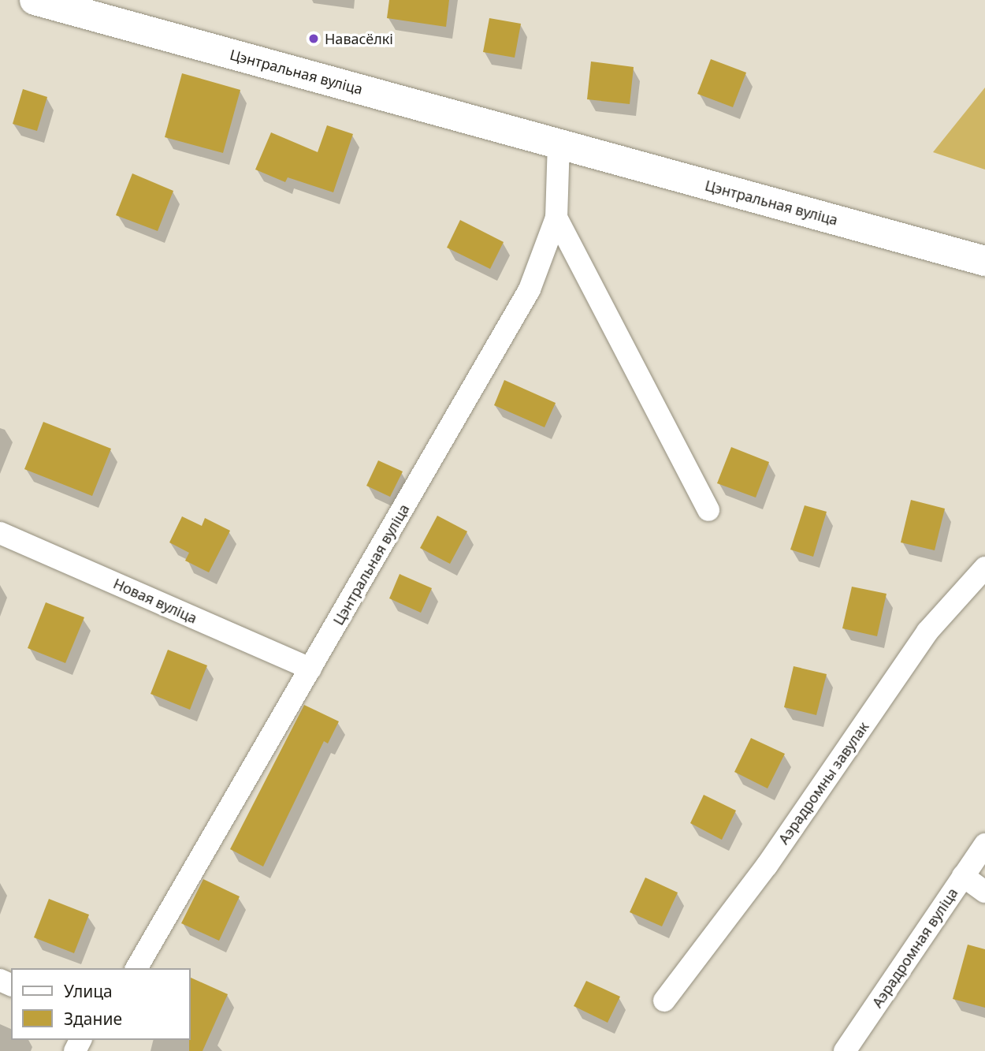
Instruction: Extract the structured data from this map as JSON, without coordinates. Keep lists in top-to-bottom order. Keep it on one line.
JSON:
{"streets":{"main road":["Цэнтральная вуліца"],"street":["Новая вуліца","Аэрадромны завулак","Аэрадромная вуліца"]},"crossings":[["Цэнтральная вуліца","Новая вуліца"]],"places":["Навасёлкі"],"legend":["Улица","Здание"]}
